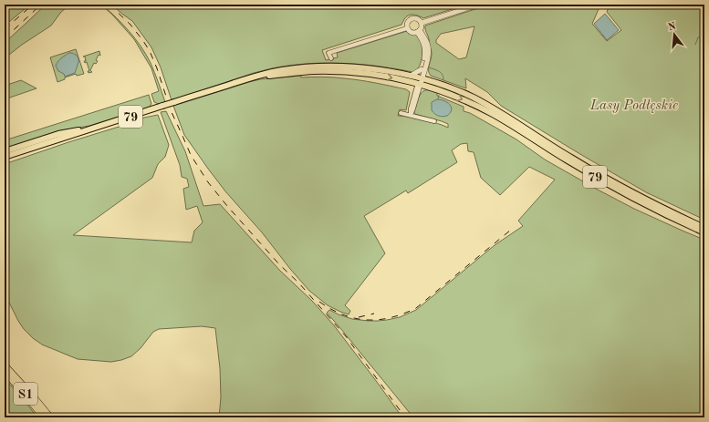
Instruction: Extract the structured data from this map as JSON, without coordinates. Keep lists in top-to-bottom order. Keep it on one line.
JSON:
{"streets":{"highway":["S1"],"main road":["79"]},"parks":["Lasy Podłęskie"],"north":"top"}
